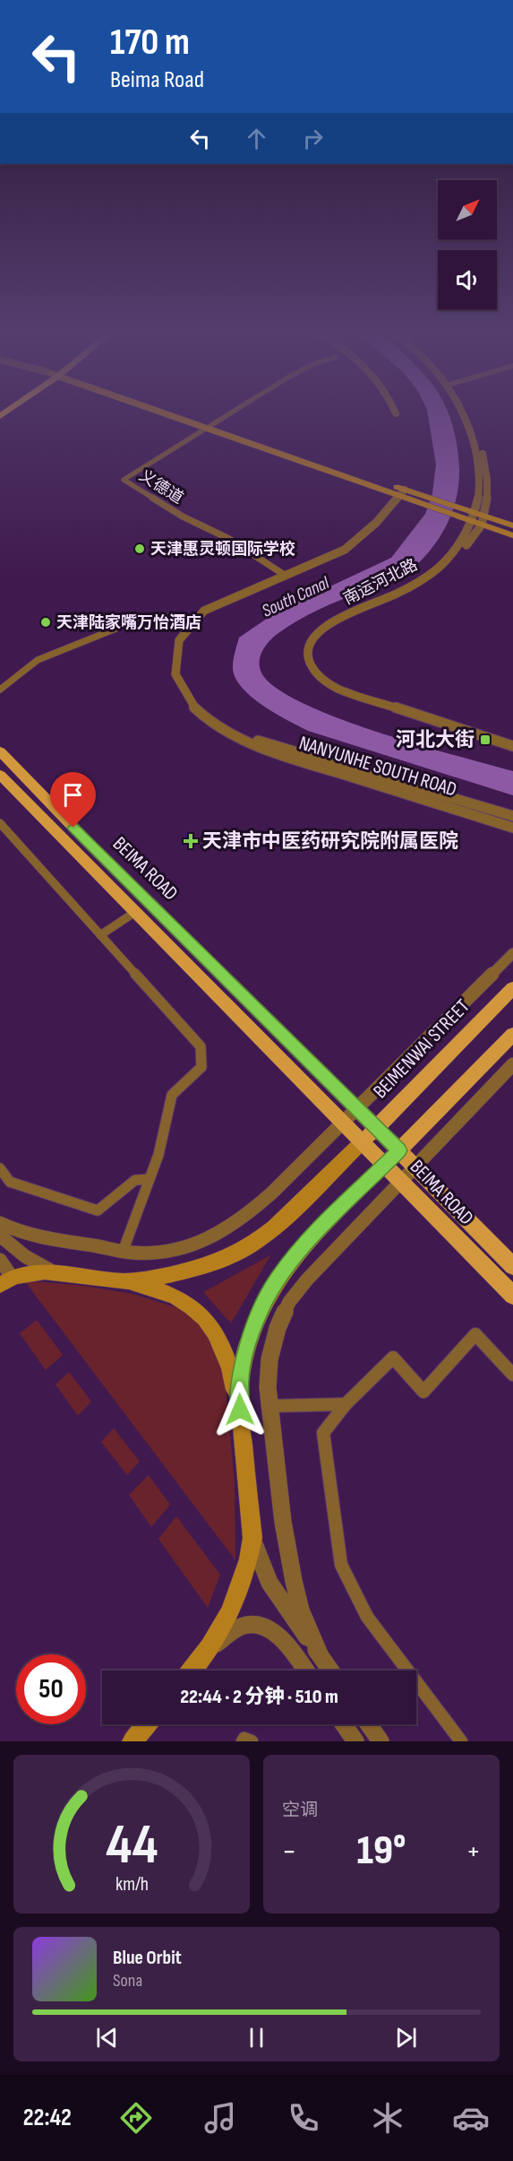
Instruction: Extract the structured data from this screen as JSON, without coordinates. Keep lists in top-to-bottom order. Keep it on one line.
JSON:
{"streets":{"main road":["BEIMA ROAD","BEIMENWAI STREET"],"street":["义德道","南运河北路","NANYUNHE SOUTH ROAD"]},"crossings":[["义德道","NANYUNHE SOUTH ROAD"],["BEIMA ROAD","BEIMENWAI STREET"]],"water":["South Canal"],"places":{"other":["天津惠灵顿国际学校","天津陆家嘴万怡酒店"],"transit":["河北大街"],"health":["天津市中医药研究院附属医院"]},"north":"top right","page":{"turn":["170 m","Beima Road"],"limit":"50","trip":"22:44 · 2 分钟 · 510 m","tile":"空调","heat":["−","19°","+"],"song":["Blue Orbit","Sona"],"tabs":"22:42","gauge":["44","km/h"]}}
